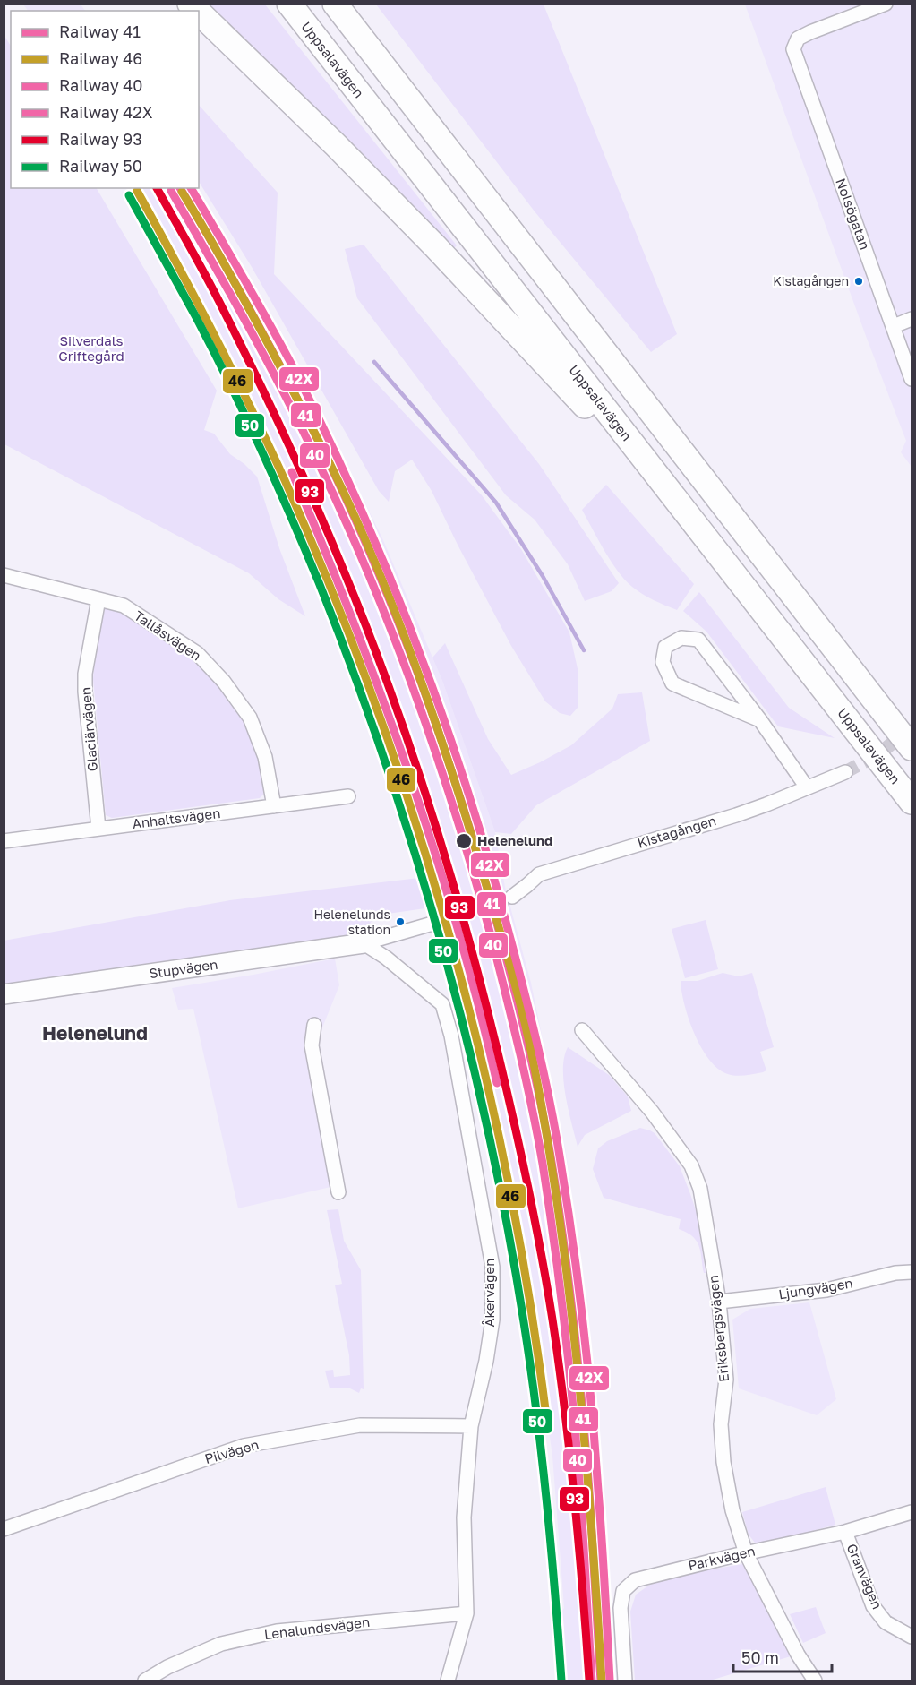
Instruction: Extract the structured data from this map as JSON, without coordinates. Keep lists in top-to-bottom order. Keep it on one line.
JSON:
{"streets":{"highway":["Uppsalavägen"],"street":["Nolsögatan","Tallåsvägen","Glaciärvägen","Anhaltsvägen","Kistagången","Stupvägen","Ljungvägen","Åkervägen","Eriksbergsvägen","Pilvägen","Parkvägen","Granvägen","Lenalundsvägen"]},"crossings":[["Tallåsvägen","Glaciärvägen"],["Tallåsvägen","Anhaltsvägen"],["Glaciärvägen","Anhaltsvägen"],["Stupvägen","Åkervägen"],["Ljungvägen","Eriksbergsvägen"],["Åkervägen","Pilvägen"],["Åkervägen","Lenalundsvägen"],["Eriksbergsvägen","Parkvägen"],["Parkvägen","Granvägen"]],"districts":["Helenelund"],"parks":["Silverdals Griftegård"],"places":["Kistagången","Helenelund","Helenelunds station"],"lines":["rail line 41","rail line 42X","rail line 93","rail line 46","rail line 40","rail line 50"],"legend":["Railway 41","Railway 46","Railway 40","Railway 42X","Railway 93","Railway 50"],"scale_bar":"50 m"}
